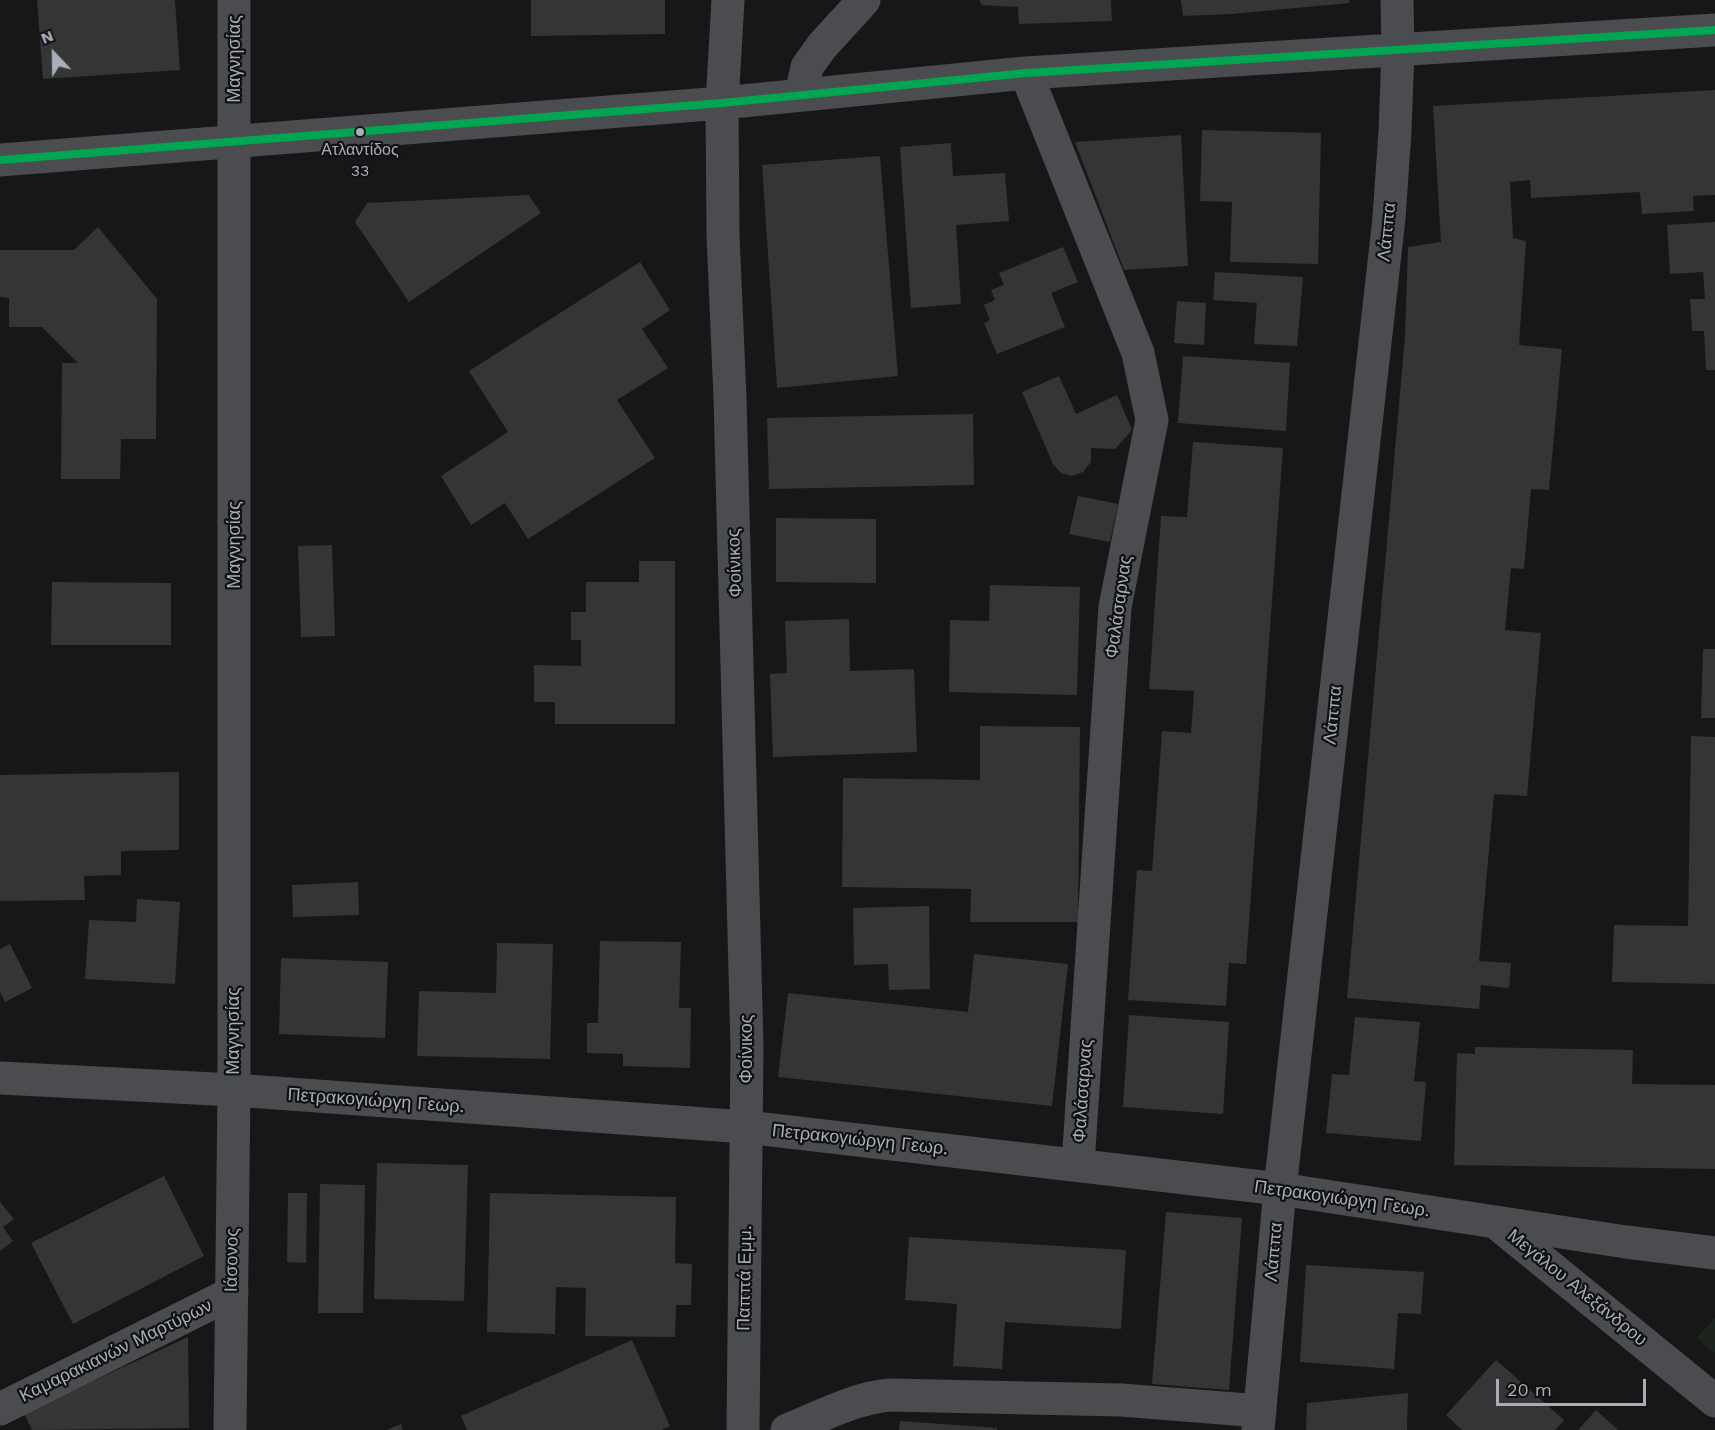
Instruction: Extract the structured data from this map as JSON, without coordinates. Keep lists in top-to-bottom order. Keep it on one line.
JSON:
{"streets":{"street":["Μαγνησίας","Λάππα","Φοίνικος","Φαλάσαρνας","Πετρακογιώργη Γεωρ.","Ιάσονος","Παππά Εμμ.","Μεγάλου Αλεξάνδρου","Καμαρακιανών Μαρτύρων"]},"crossings":[["Μαγνησίας","Πετρακογιώργη Γεωρ."],["Μαγνησίας","Ιάσονος"],["Λάππα","Πετρακογιώργη Γεωρ."],["Φοίνικος","Πετρακογιώργη Γεωρ."],["Φοίνικος","Παππά Εμμ."],["Φαλάσαρνας","Πετρακογιώργη Γεωρ."],["Πετρακογιώργη Γεωρ.","Ιάσονος"],["Πετρακογιώργη Γεωρ.","Παππά Εμμ."],["Πετρακογιώργη Γεωρ.","Μεγάλου Αλεξάνδρου"],["Ιάσονος","Καμαρακιανών Μαρτύρων"]],"places":["Ατλαντίδος 33"],"scale_bar":"20 m","north":"top"}
